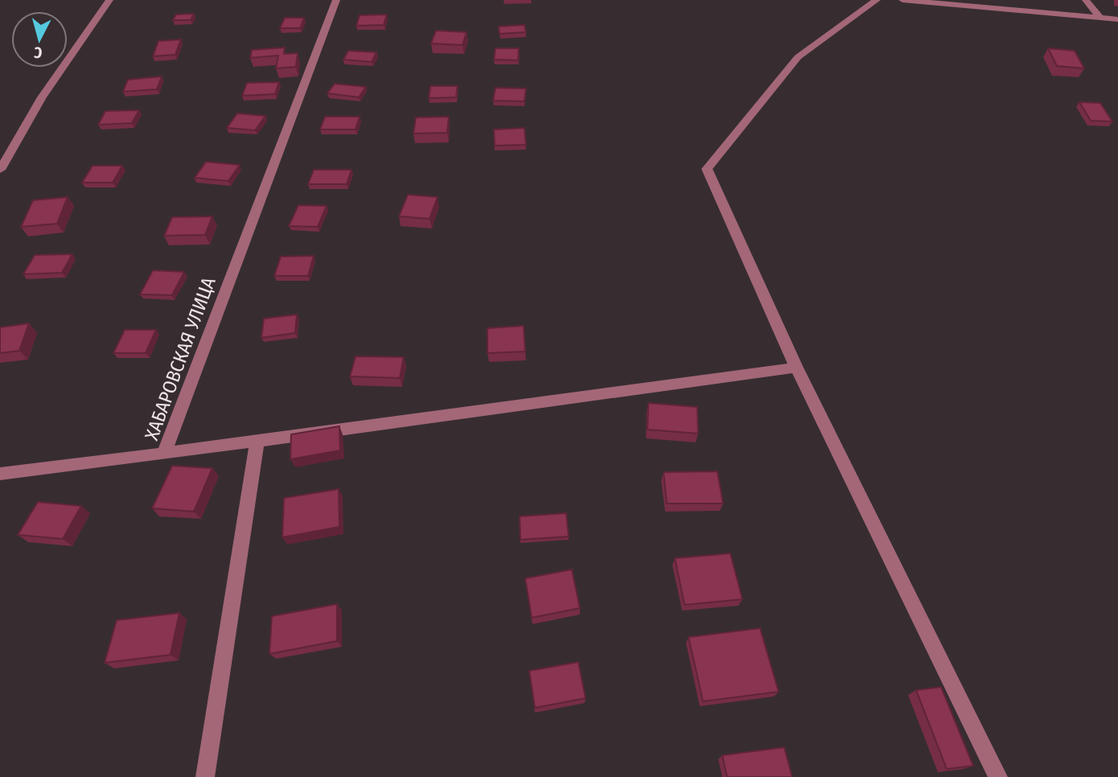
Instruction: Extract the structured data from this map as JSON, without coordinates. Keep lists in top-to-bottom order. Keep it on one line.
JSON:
{"streets":{"street":["ХАБАРОВСКАЯ УЛИЦА"]},"north":"bottom"}
